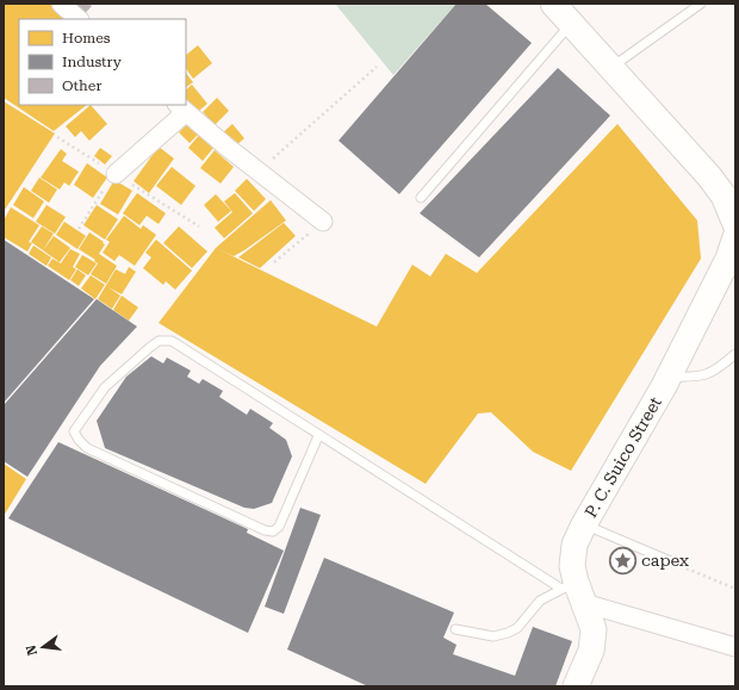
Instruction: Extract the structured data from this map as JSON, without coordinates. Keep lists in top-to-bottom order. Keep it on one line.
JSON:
{"streets":{"street":["P. C. Suico Street"]},"places":{"place":["capex"]},"legend":["Homes","Industry","Other"],"north":"left"}
